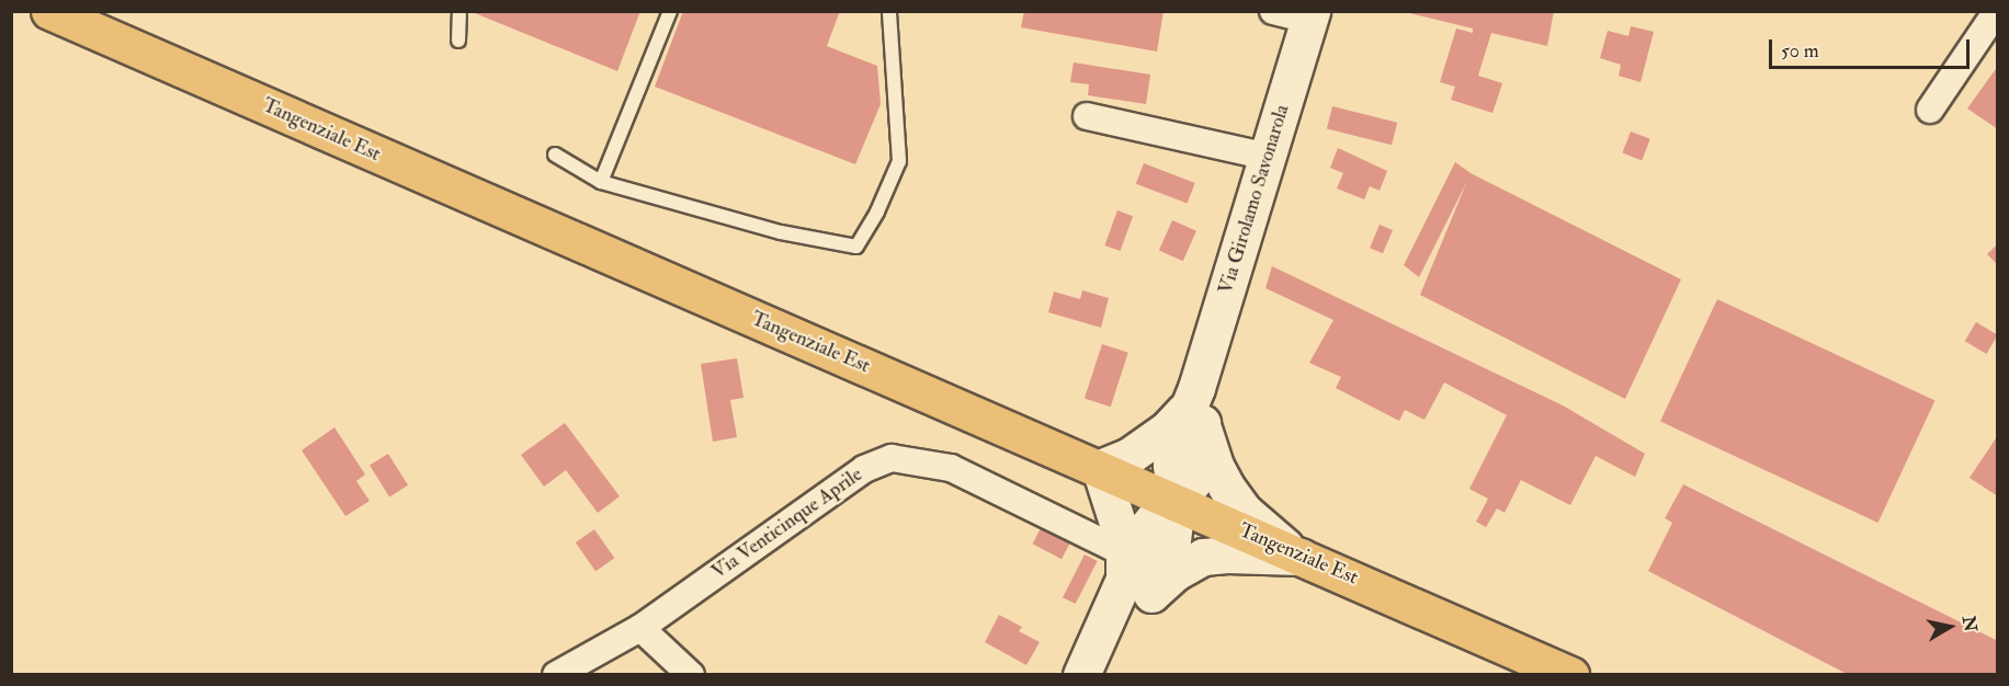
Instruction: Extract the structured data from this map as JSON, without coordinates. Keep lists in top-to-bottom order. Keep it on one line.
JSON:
{"streets":{"main road":["Tangenziale Est"],"street":["Via Girolamo Savonarola","Via Venticinque Aprile"]},"crossings":[["Tangenziale Est","Via Girolamo Savonarola"]],"scale_bar":"50 m","north":"right"}
